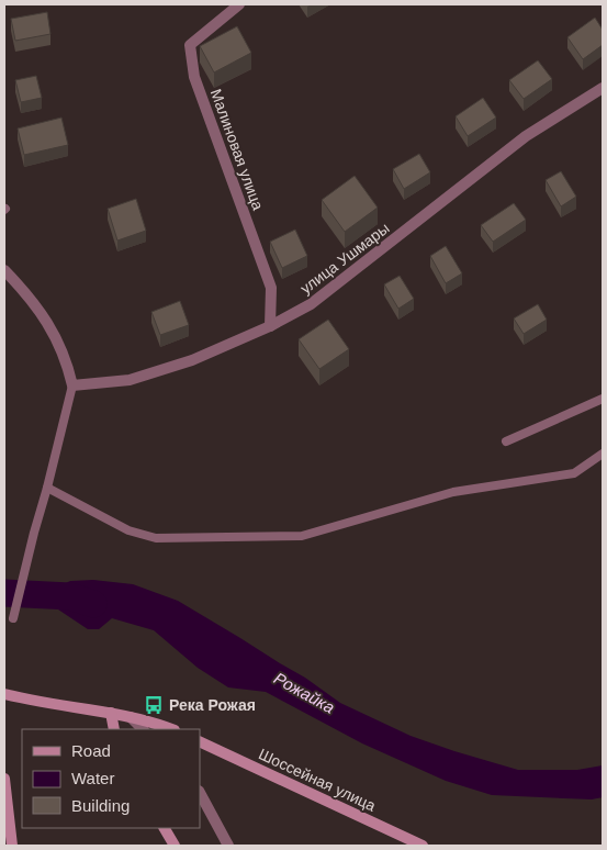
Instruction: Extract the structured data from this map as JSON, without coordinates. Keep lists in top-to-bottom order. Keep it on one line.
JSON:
{"streets":{"street":["Малиновая улица","улица Ушмары","Шоссейная улица"]},"crossings":[["Малиновая улица","улица Ушмары"]],"water":["Рожайка"],"places":{"bus stop":["Река Рожая"]},"legend":["Road","Water","Building"]}
